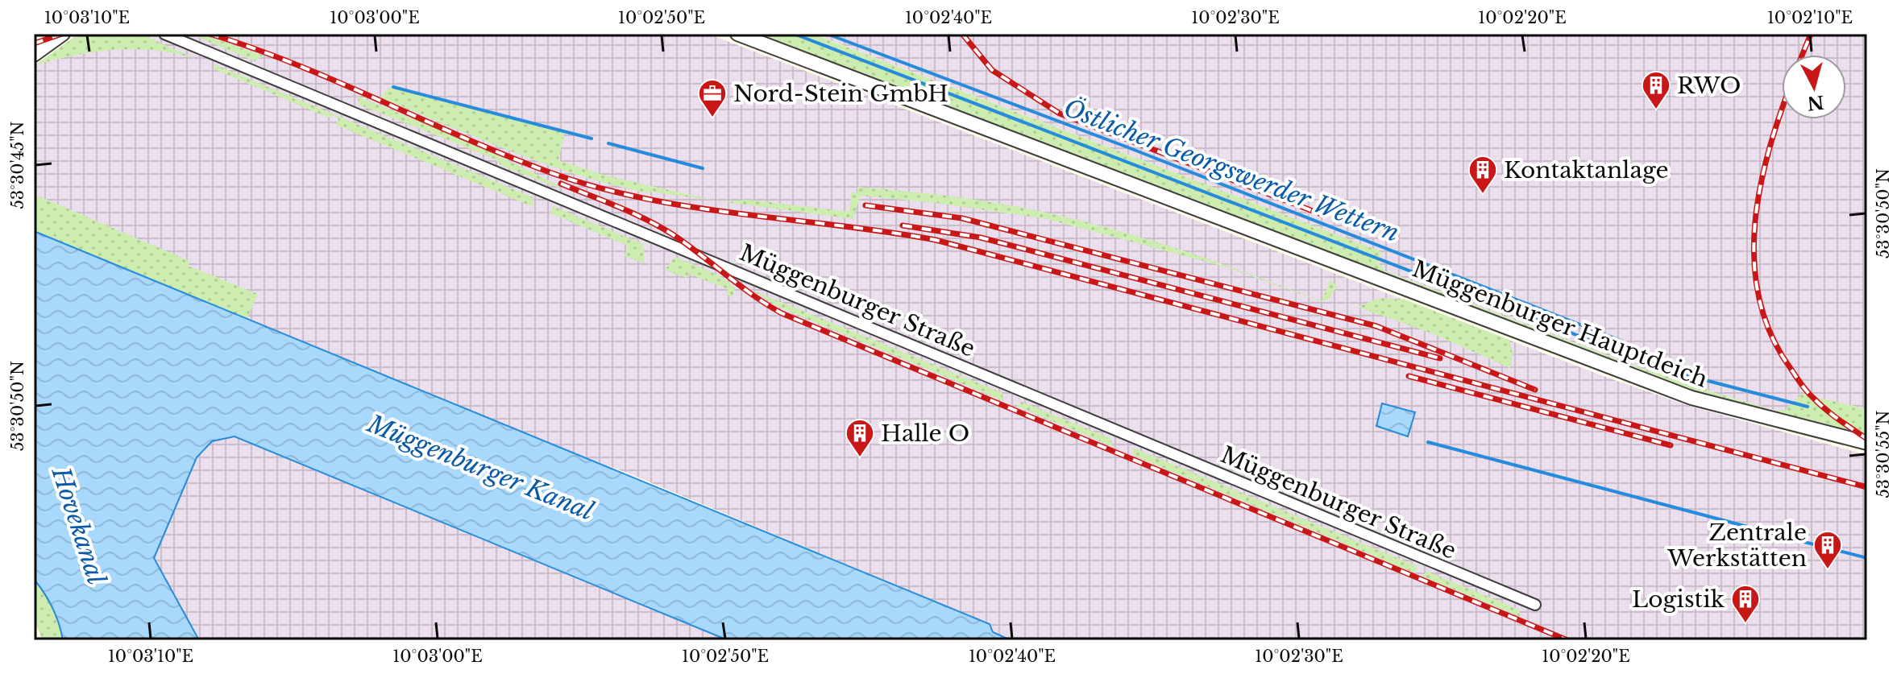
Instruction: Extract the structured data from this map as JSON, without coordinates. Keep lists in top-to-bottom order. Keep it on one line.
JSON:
{"streets":{"street":["Müggenburger Straße","Müggenburger Hauptdeich"]},"water":["Östlicher Georgswerder Wettern","Müggenburger Kanal","Hovekanal"],"places":{"building":["RWO","Kontaktanlage","Halle O","Zentrale Werkstätten","Logistik"],"office":["Nord-Stein GmbH"]},"north":"bottom","coordinates":["10°03'10\"E","10°03'00\"E","10°02'50\"E","10°02'40\"E","10°02'30\"E","10°02'20\"E","10°02'10\"E","53°30'45\"N","53°30'50\"N","53°30'55\"N"]}
